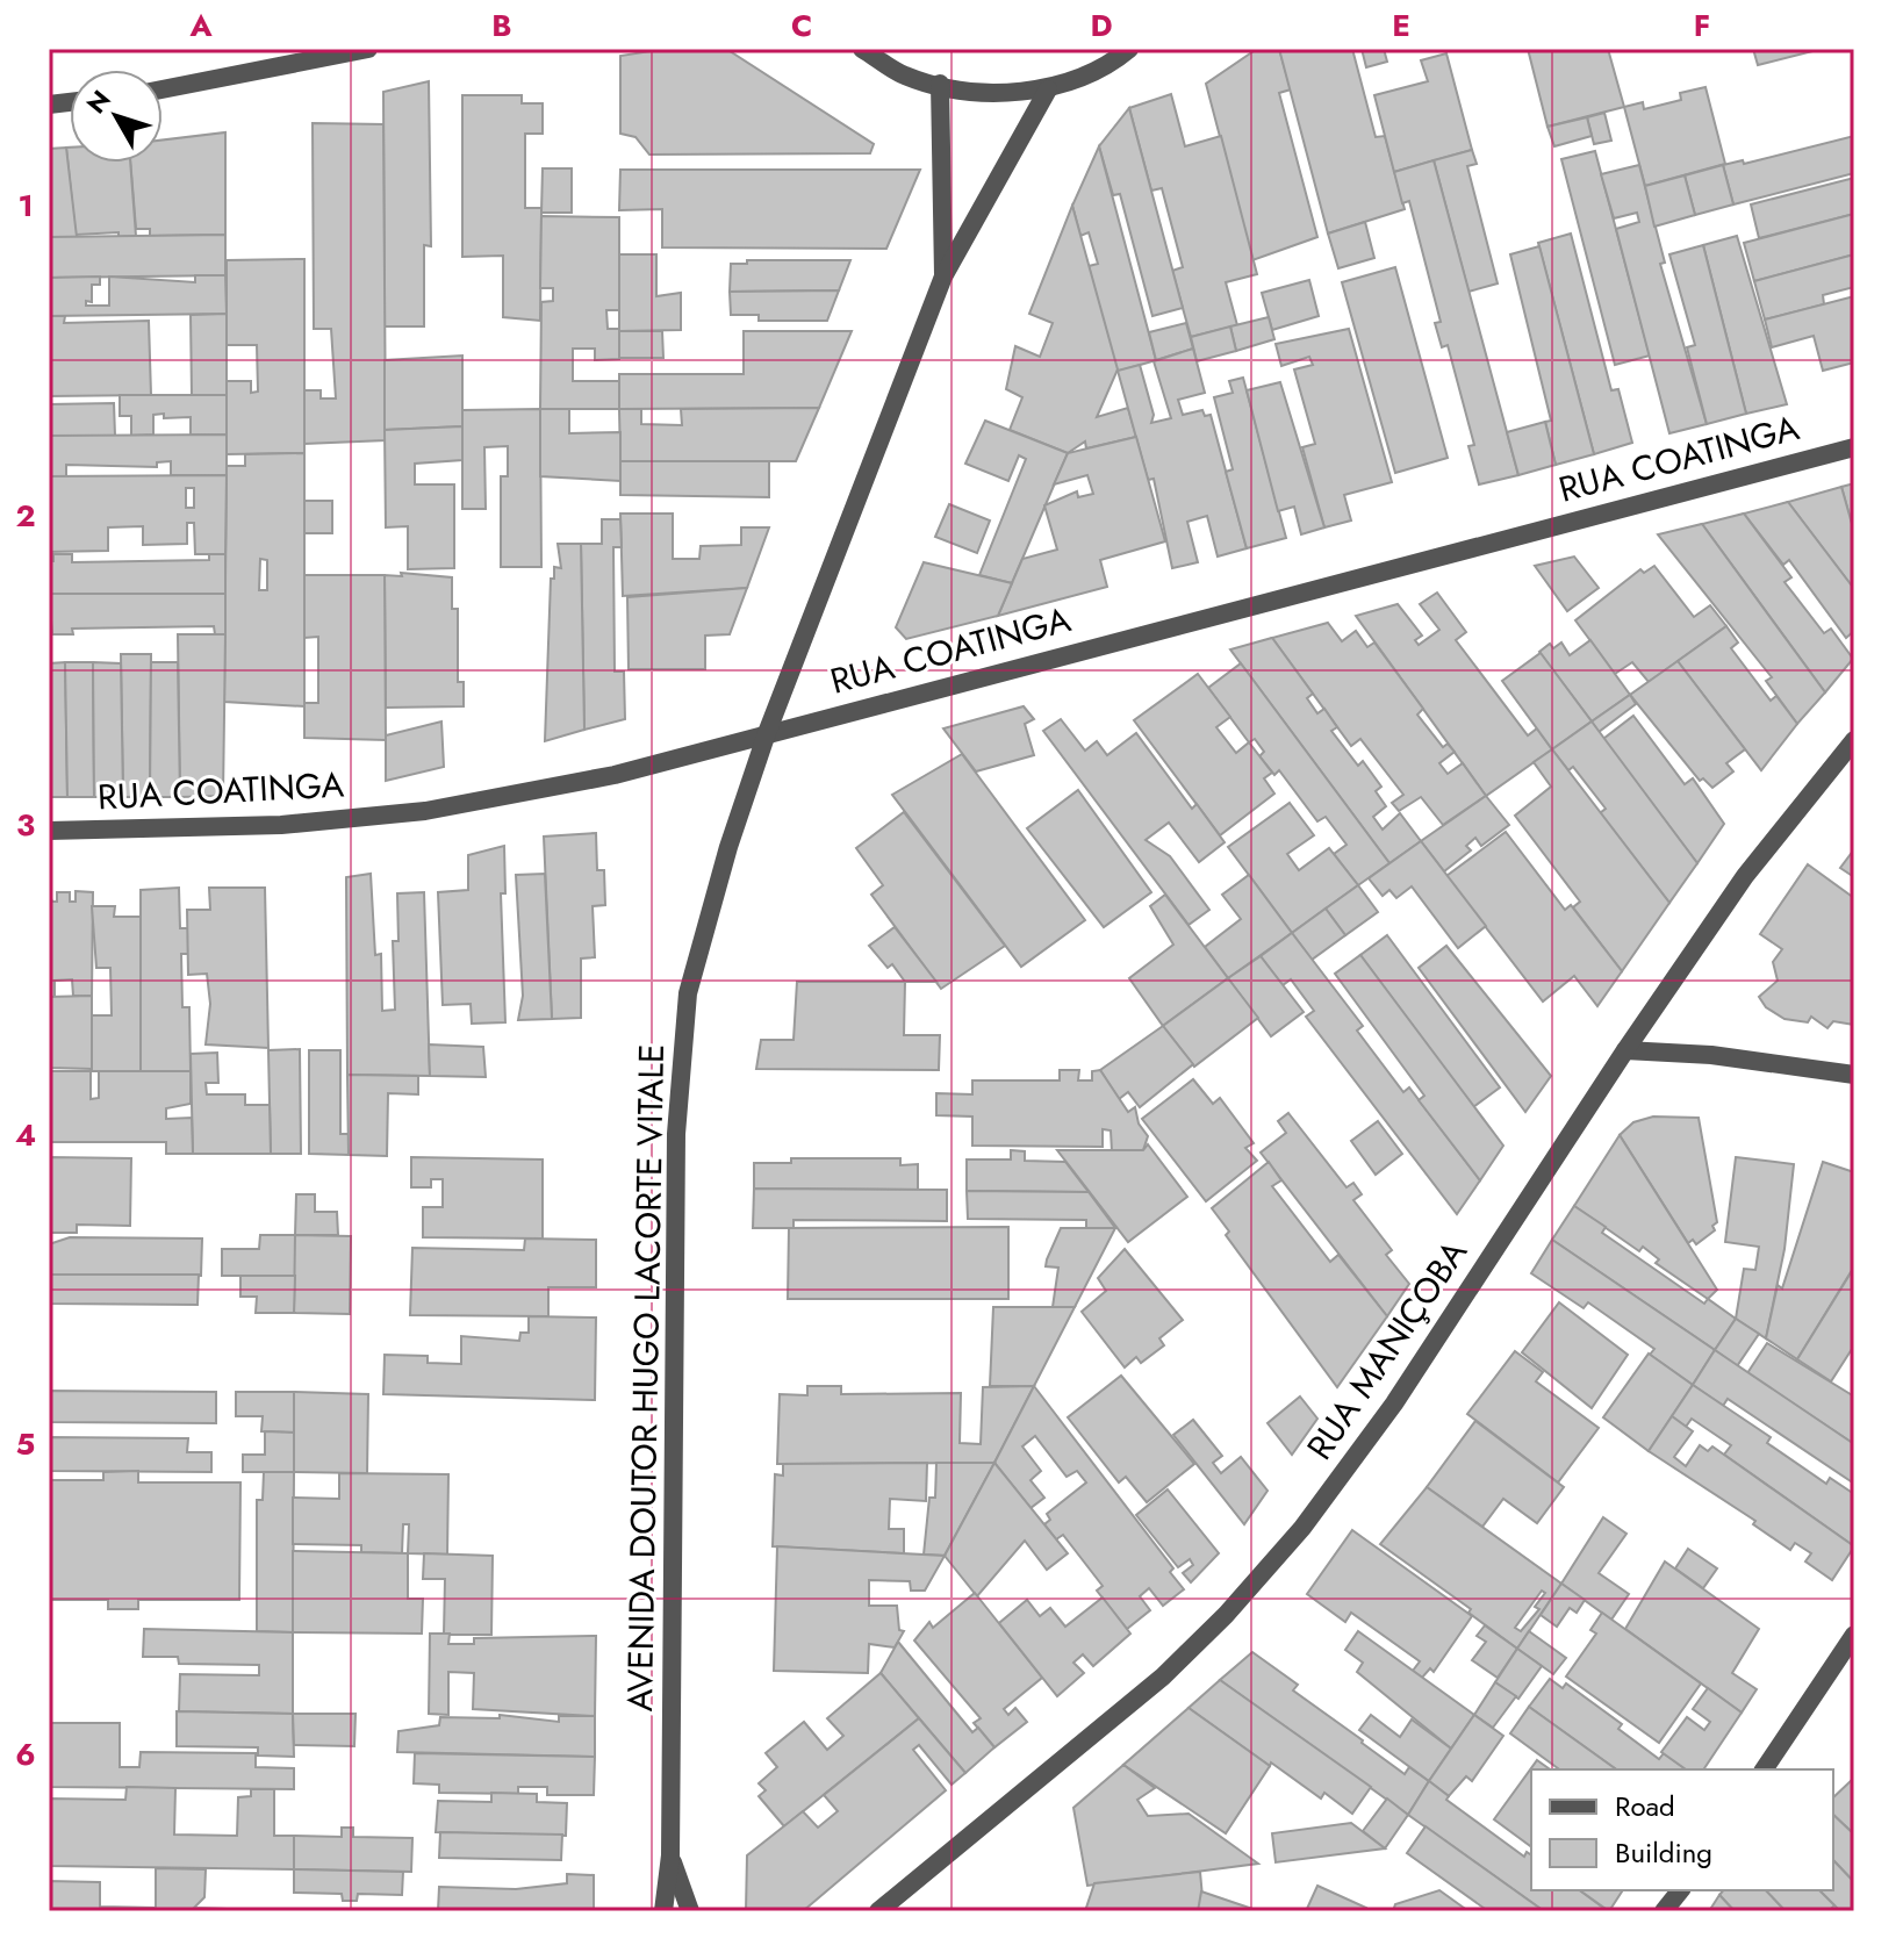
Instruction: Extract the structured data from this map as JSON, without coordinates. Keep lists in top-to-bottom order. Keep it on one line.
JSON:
{"streets":{"street":["RUA COATINGA","RUA MANIÇOBA","AVENIDA DOUTOR HUGO LACORTE VITALE"]},"crossings":[["RUA COATINGA","AVENIDA DOUTOR HUGO LACORTE VITALE"]],"legend":["Road","Building"],"north":"top left","grid":{"columns":["A","B","C","D","E","F"],"rows":["1","2","3","4","5","6"]}}
